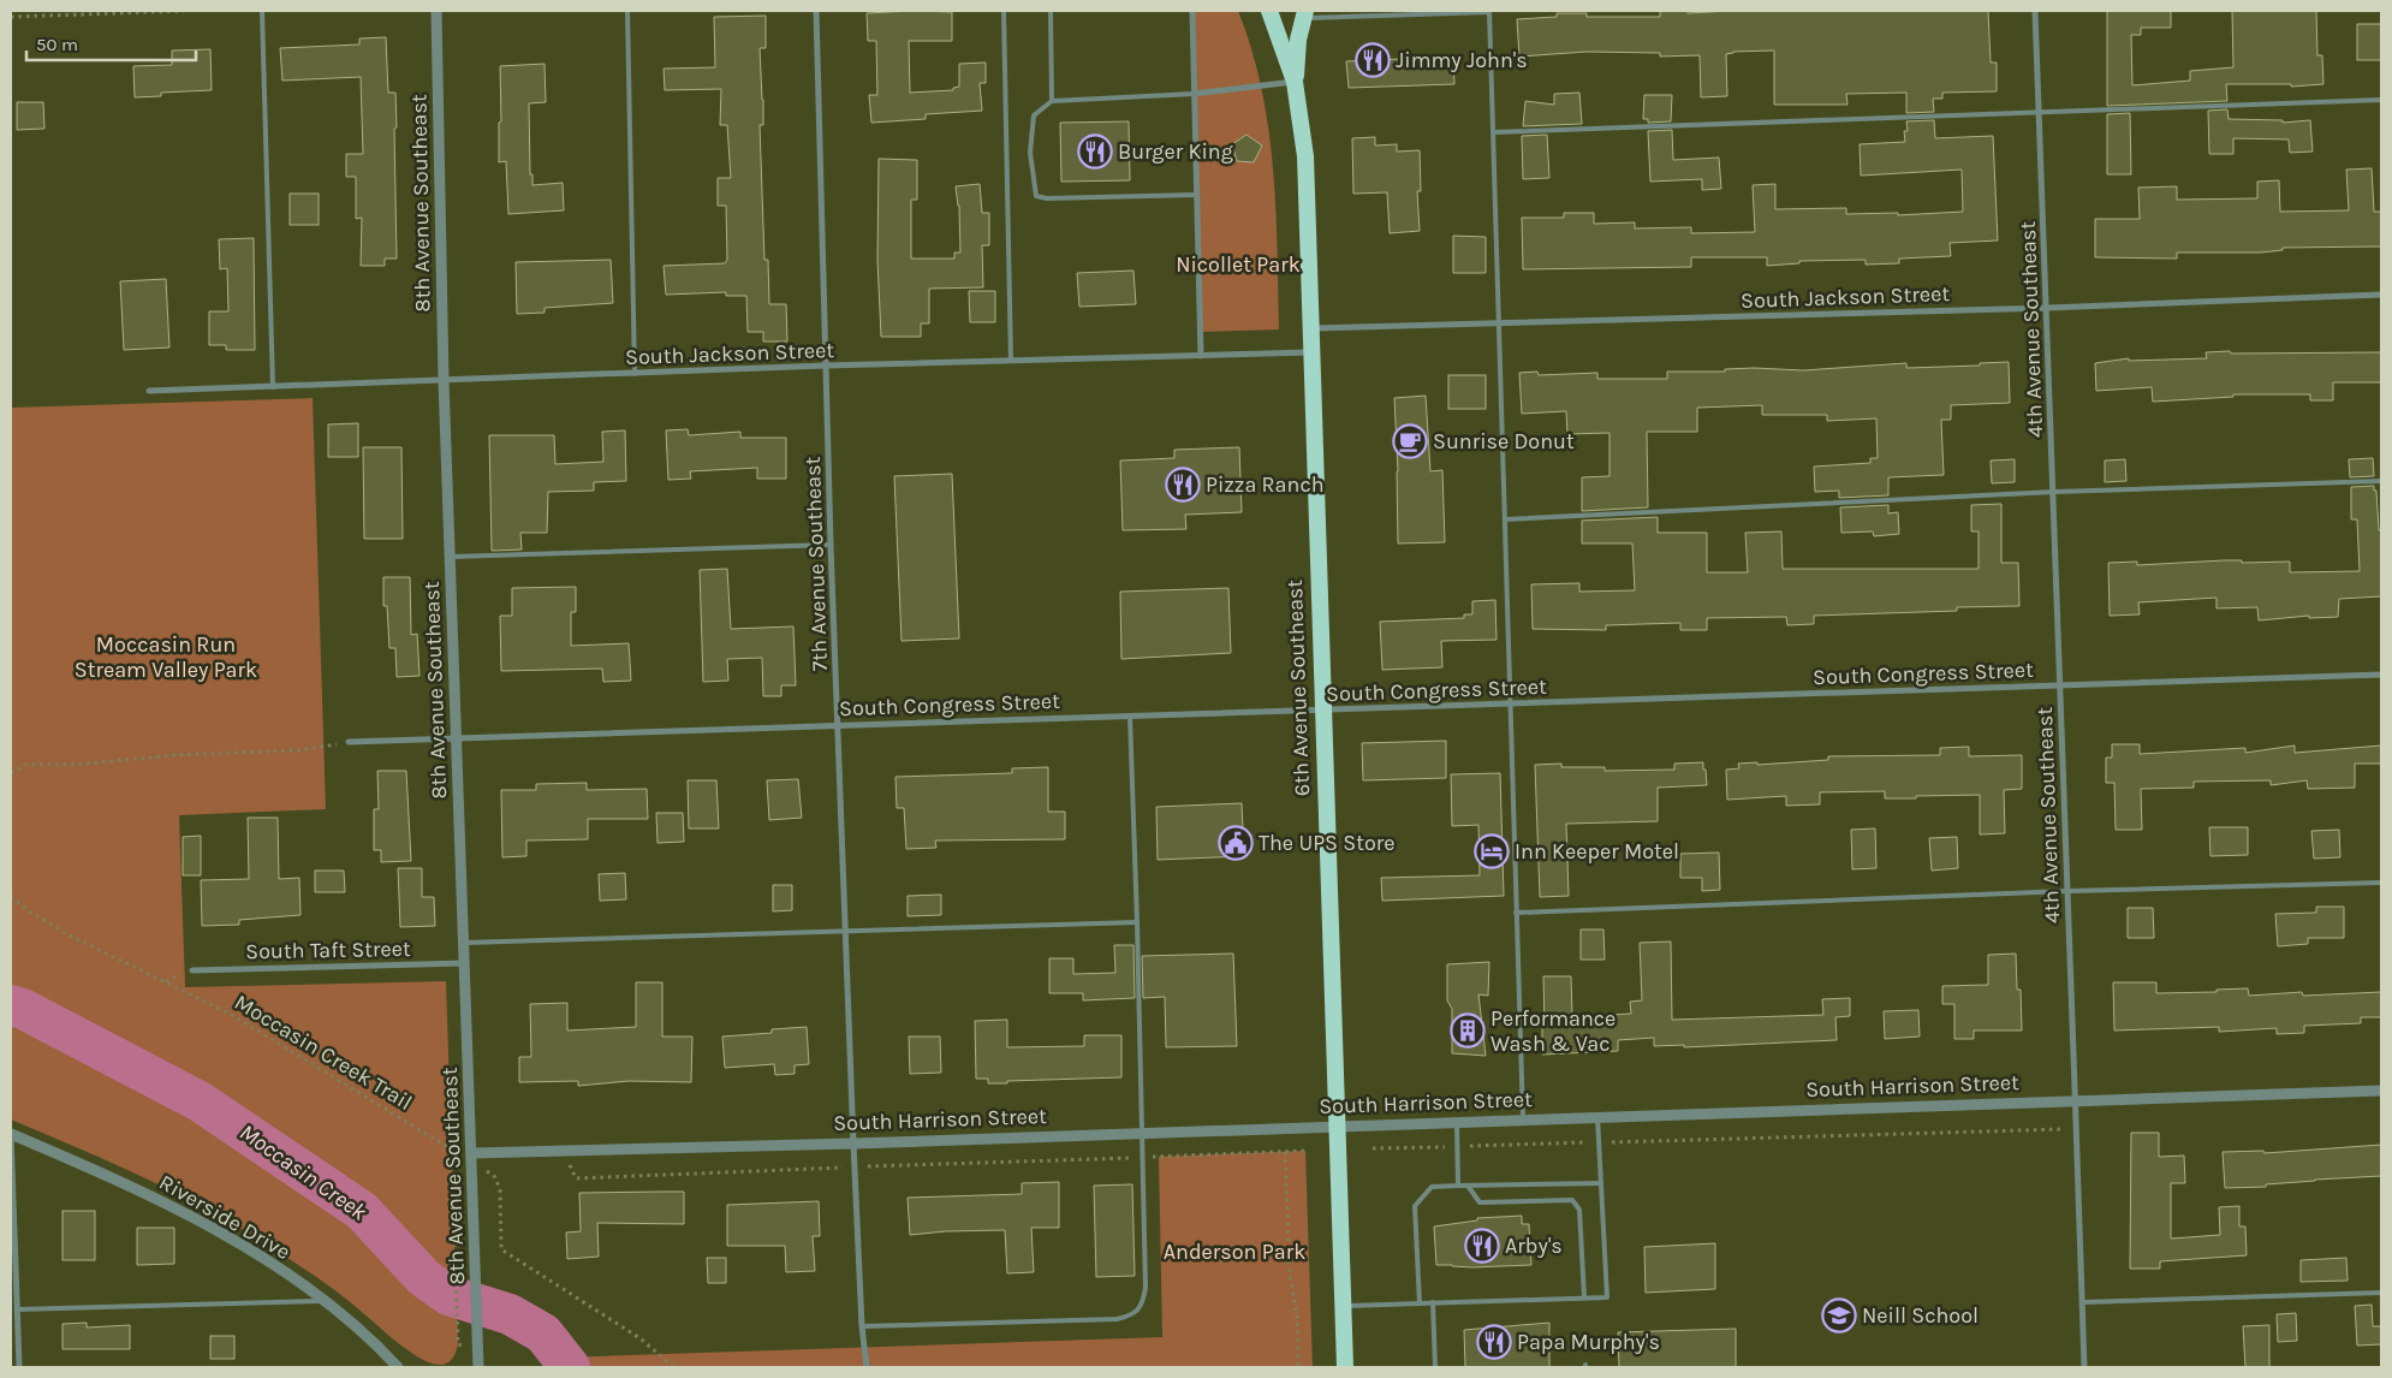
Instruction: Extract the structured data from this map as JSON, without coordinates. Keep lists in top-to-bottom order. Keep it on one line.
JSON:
{"streets":{"highway":["6th Avenue Southeast"],"street":["8th Avenue Southeast","South Jackson Street","4th Avenue Southeast","7th Avenue Southeast","South Congress Street","South Taft Street","South Harrison Street","Riverside Drive"],"path":["Moccasin Creek Trail"]},"crossings":[["8th Avenue Southeast","South Jackson Street"],["8th Avenue Southeast","South Congress Street"],["8th Avenue Southeast","South Taft Street"],["8th Avenue Southeast","Moccasin Creek Trail"],["8th Avenue Southeast","South Harrison Street"],["South Jackson Street","4th Avenue Southeast"],["South Jackson Street","7th Avenue Southeast"],["South Jackson Street","6th Avenue Southeast"],["4th Avenue Southeast","South Congress Street"],["4th Avenue Southeast","South Harrison Street"],["7th Avenue Southeast","South Congress Street"],["7th Avenue Southeast","South Harrison Street"],["South Congress Street","6th Avenue Southeast"],["6th Avenue Southeast","South Harrison Street"],["Moccasin Creek Trail","South Harrison Street"]],"water":["Moccasin Creek"],"parks":["Nicollet Park","Moccasin Run Stream Valley Park","Anderson Park"],"places":{"restaurant":["Jimmy John's","Burger King","Pizza Ranch","Arby's","Papa Murphy's"],"cafe":["Sunrise Donut"],"public building":["The UPS Store"],"hotel":["Inn Keeper Motel"],"building":["Performance Wash & Vac"],"school or university":["Neill School"]},"scale_bar":"50 m"}
